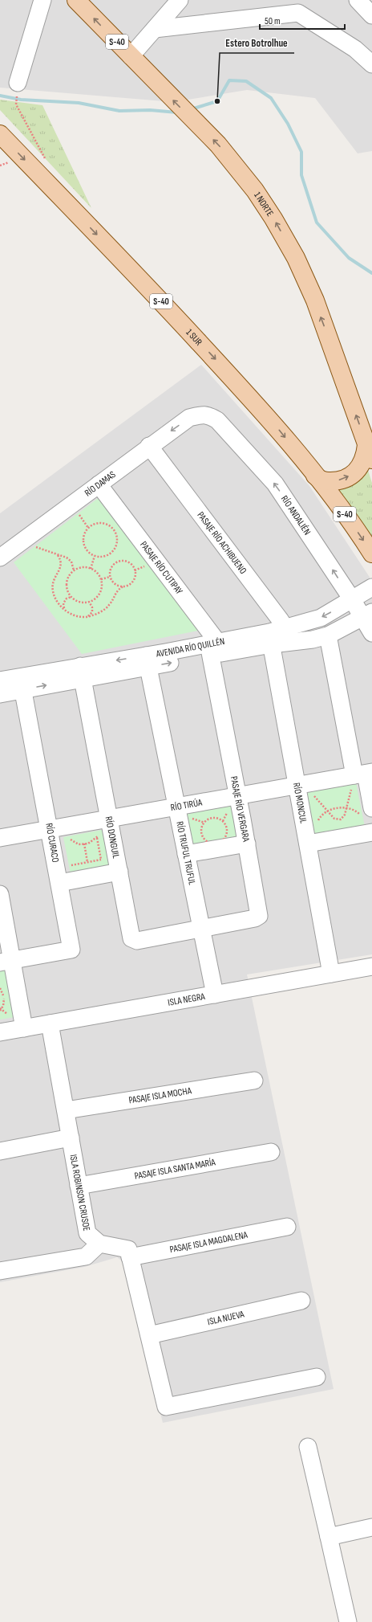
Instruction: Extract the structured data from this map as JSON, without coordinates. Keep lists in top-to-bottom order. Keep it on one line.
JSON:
{"streets":{"main road":["S-40","1 NORTE","1 SUR"],"street":["RÍO DAMAS","RÍO ANDALIÉN","PASAJE RÍO ACHIBUENO","PASAJE RÍO CUTIPAY","AVENIDA RÍO QUILLÉN","RÍO MONCUL","RÍO TIRÚA","PASAJE RÍO VERGARA","RÍO DONGUIL","RÍO CURACO","RÍO TRUFUL TRUFUL","ISLA NEGRA","PASAJE ISLA MOCHA","PASAJE ISLA SANTA MARÍA","ISLA ROBINSON CRUSOE","PASAJE ISLA MAGDALENA","ISLA NUEVA"]},"crossings":[["RÍO DAMAS","RÍO ANDALIÉN"],["RÍO DAMAS","PASAJE RÍO ACHIBUENO"],["RÍO DAMAS","PASAJE RÍO CUTIPAY"],["RÍO ANDALIÉN","AVENIDA RÍO QUILLÉN"],["PASAJE RÍO ACHIBUENO","AVENIDA RÍO QUILLÉN"],["PASAJE RÍO CUTIPAY","AVENIDA RÍO QUILLÉN"],["PASAJE RÍO CUTIPAY","PASAJE RÍO VERGARA"],["AVENIDA RÍO QUILLÉN","RÍO MONCUL"],["AVENIDA RÍO QUILLÉN","PASAJE RÍO VERGARA"],["AVENIDA RÍO QUILLÉN","RÍO DONGUIL"],["AVENIDA RÍO QUILLÉN","RÍO CURACO"],["AVENIDA RÍO QUILLÉN","RÍO TRUFUL TRUFUL"],["RÍO MONCUL","RÍO TIRÚA"],["RÍO MONCUL","ISLA NEGRA"],["RÍO TIRÚA","PASAJE RÍO VERGARA"],["RÍO TIRÚA","RÍO DONGUIL"],["RÍO TIRÚA","RÍO CURACO"],["RÍO TIRÚA","RÍO TRUFUL TRUFUL"],["PASAJE RÍO VERGARA","RÍO DONGUIL"],["PASAJE RÍO VERGARA","RÍO TRUFUL TRUFUL"],["RÍO DONGUIL","RÍO TRUFUL TRUFUL"],["RÍO TRUFUL TRUFUL","ISLA NEGRA"],["ISLA NEGRA","ISLA ROBINSON CRUSOE"],["PASAJE ISLA MOCHA","ISLA ROBINSON CRUSOE"],["PASAJE ISLA SANTA MARÍA","ISLA ROBINSON CRUSOE"]],"one_way":["1 NORTE","1 SUR","RÍO ANDALIÉN"],"places":["Estero Botrolhue"],"scale_bar":"50 m"}
